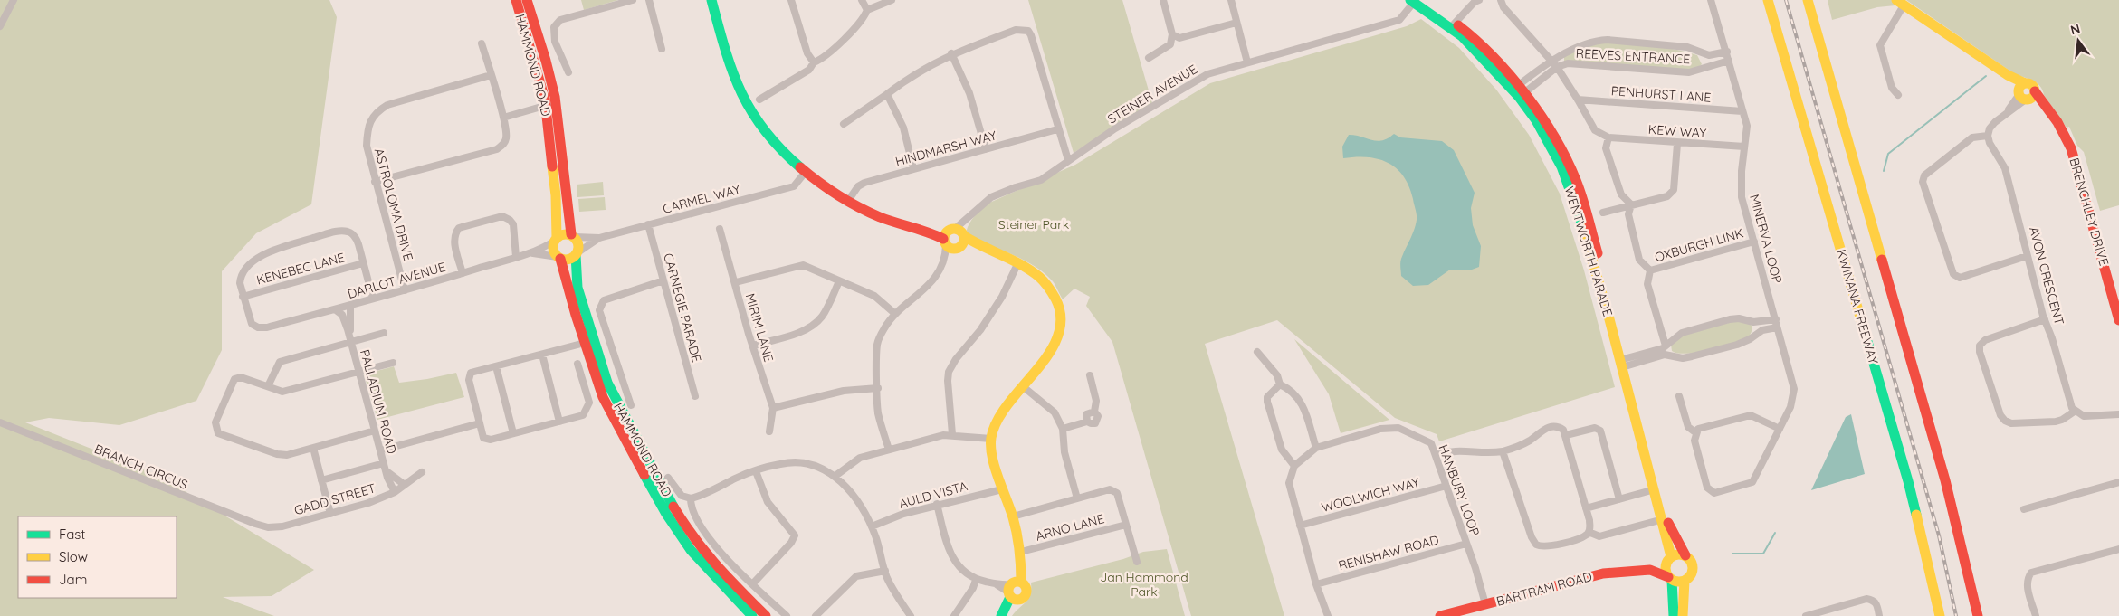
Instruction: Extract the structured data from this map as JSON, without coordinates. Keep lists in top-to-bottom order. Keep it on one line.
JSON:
{"streets":{"main road":["HAMMOND ROAD","BRENCHLEY DRIVE","WENTWORTH PARADE","KWINANA FREEWAY","BARTRAM ROAD"],"street":["REEVES ENTRANCE","STEINER AVENUE","PENHURST LANE","KEW WAY","HINDMARSH WAY","CARMEL WAY","ASTROLOMA DRIVE","MINERVA LOOP","OXBURGH LINK","KENEBEC LANE","AVON CRESCENT","DARLOT AVENUE","CARNEGIE PARADE","MIRIM LANE","PALLADIUM ROAD","BRANCH CIRCUS","HANBURY LOOP","AULD VISTA","WOOLWICH WAY","GADD STREET","ARNO LANE","RENISHAW ROAD"]},"crossings":[["REEVES ENTRANCE","MINERVA LOOP"],["REEVES ENTRANCE","WENTWORTH PARADE"],["HAMMOND ROAD","CARMEL WAY"],["HAMMOND ROAD","DARLOT AVENUE"],["STEINER AVENUE","WENTWORTH PARADE"],["PENHURST LANE","MINERVA LOOP"],["KEW WAY","MINERVA LOOP"],["CARMEL WAY","DARLOT AVENUE"],["CARMEL WAY","CARNEGIE PARADE"],["ASTROLOMA DRIVE","DARLOT AVENUE"],["MINERVA LOOP","OXBURGH LINK"],["WENTWORTH PARADE","BARTRAM ROAD"],["KENEBEC LANE","DARLOT AVENUE"],["DARLOT AVENUE","PALLADIUM ROAD"],["PALLADIUM ROAD","GADD STREET"],["BRANCH CIRCUS","GADD STREET"],["HANBURY LOOP","WOOLWICH WAY"],["HANBURY LOOP","RENISHAW ROAD"],["HANBURY LOOP","BARTRAM ROAD"]],"parks":["Steiner Park","Jan Hammond Park"],"legend":["Fast","Slow","Jam"],"north":"top"}
